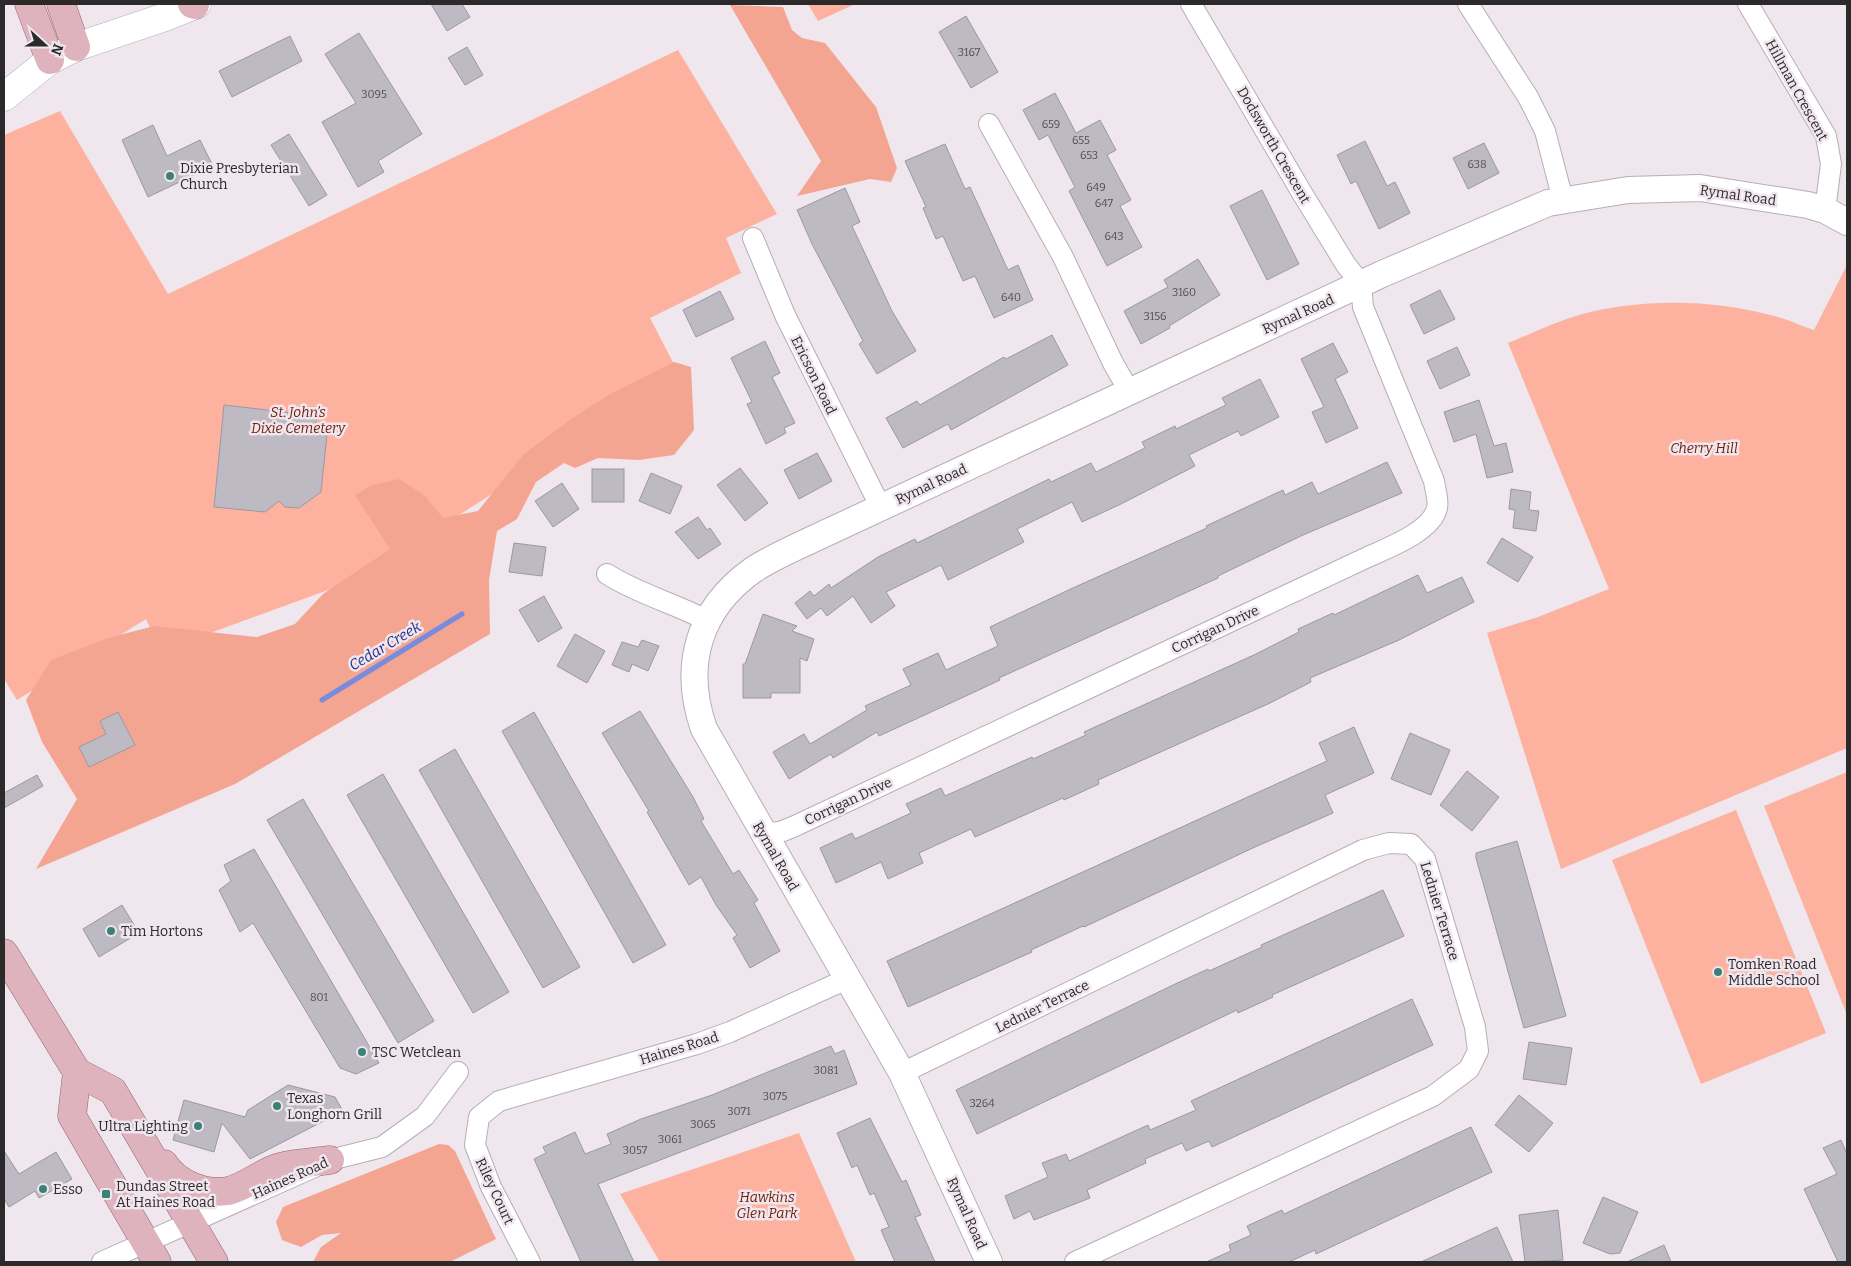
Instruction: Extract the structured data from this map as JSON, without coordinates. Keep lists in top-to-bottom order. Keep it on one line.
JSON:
{"streets":{"street":["Hillman Crescent","Dodsworth Crescent","Rymal Road","Ericson Road","Corrigan Drive","Lednier Terrace","Haines Road","Riley Court"]},"crossings":[["Hillman Crescent","Rymal Road"],["Dodsworth Crescent","Rymal Road"],["Dodsworth Crescent","Corrigan Drive"],["Rymal Road","Ericson Road"],["Rymal Road","Corrigan Drive"],["Rymal Road","Lednier Terrace"],["Rymal Road","Haines Road"],["Haines Road","Riley Court"]],"water":["Cedar Creek"],"parks":["St. John’s Dixie Cemetery","Cherry Hill","Hawkins Glen Park"],"places":{"other":["Dixie Presbyterian Church","Tim Hortons","Tomken Road Middle School","TSC Wetclean","Texas Longhorn Grill","Ultra Lighting","Esso"],"transit":["Dundas Street At Haines Road"]},"house_numbers":["3167","3095","659","655","653","638","649","647","643","3160","640","3156","801","3081","3075","3264","3071","3065","3061","3057"],"north":"right"}
